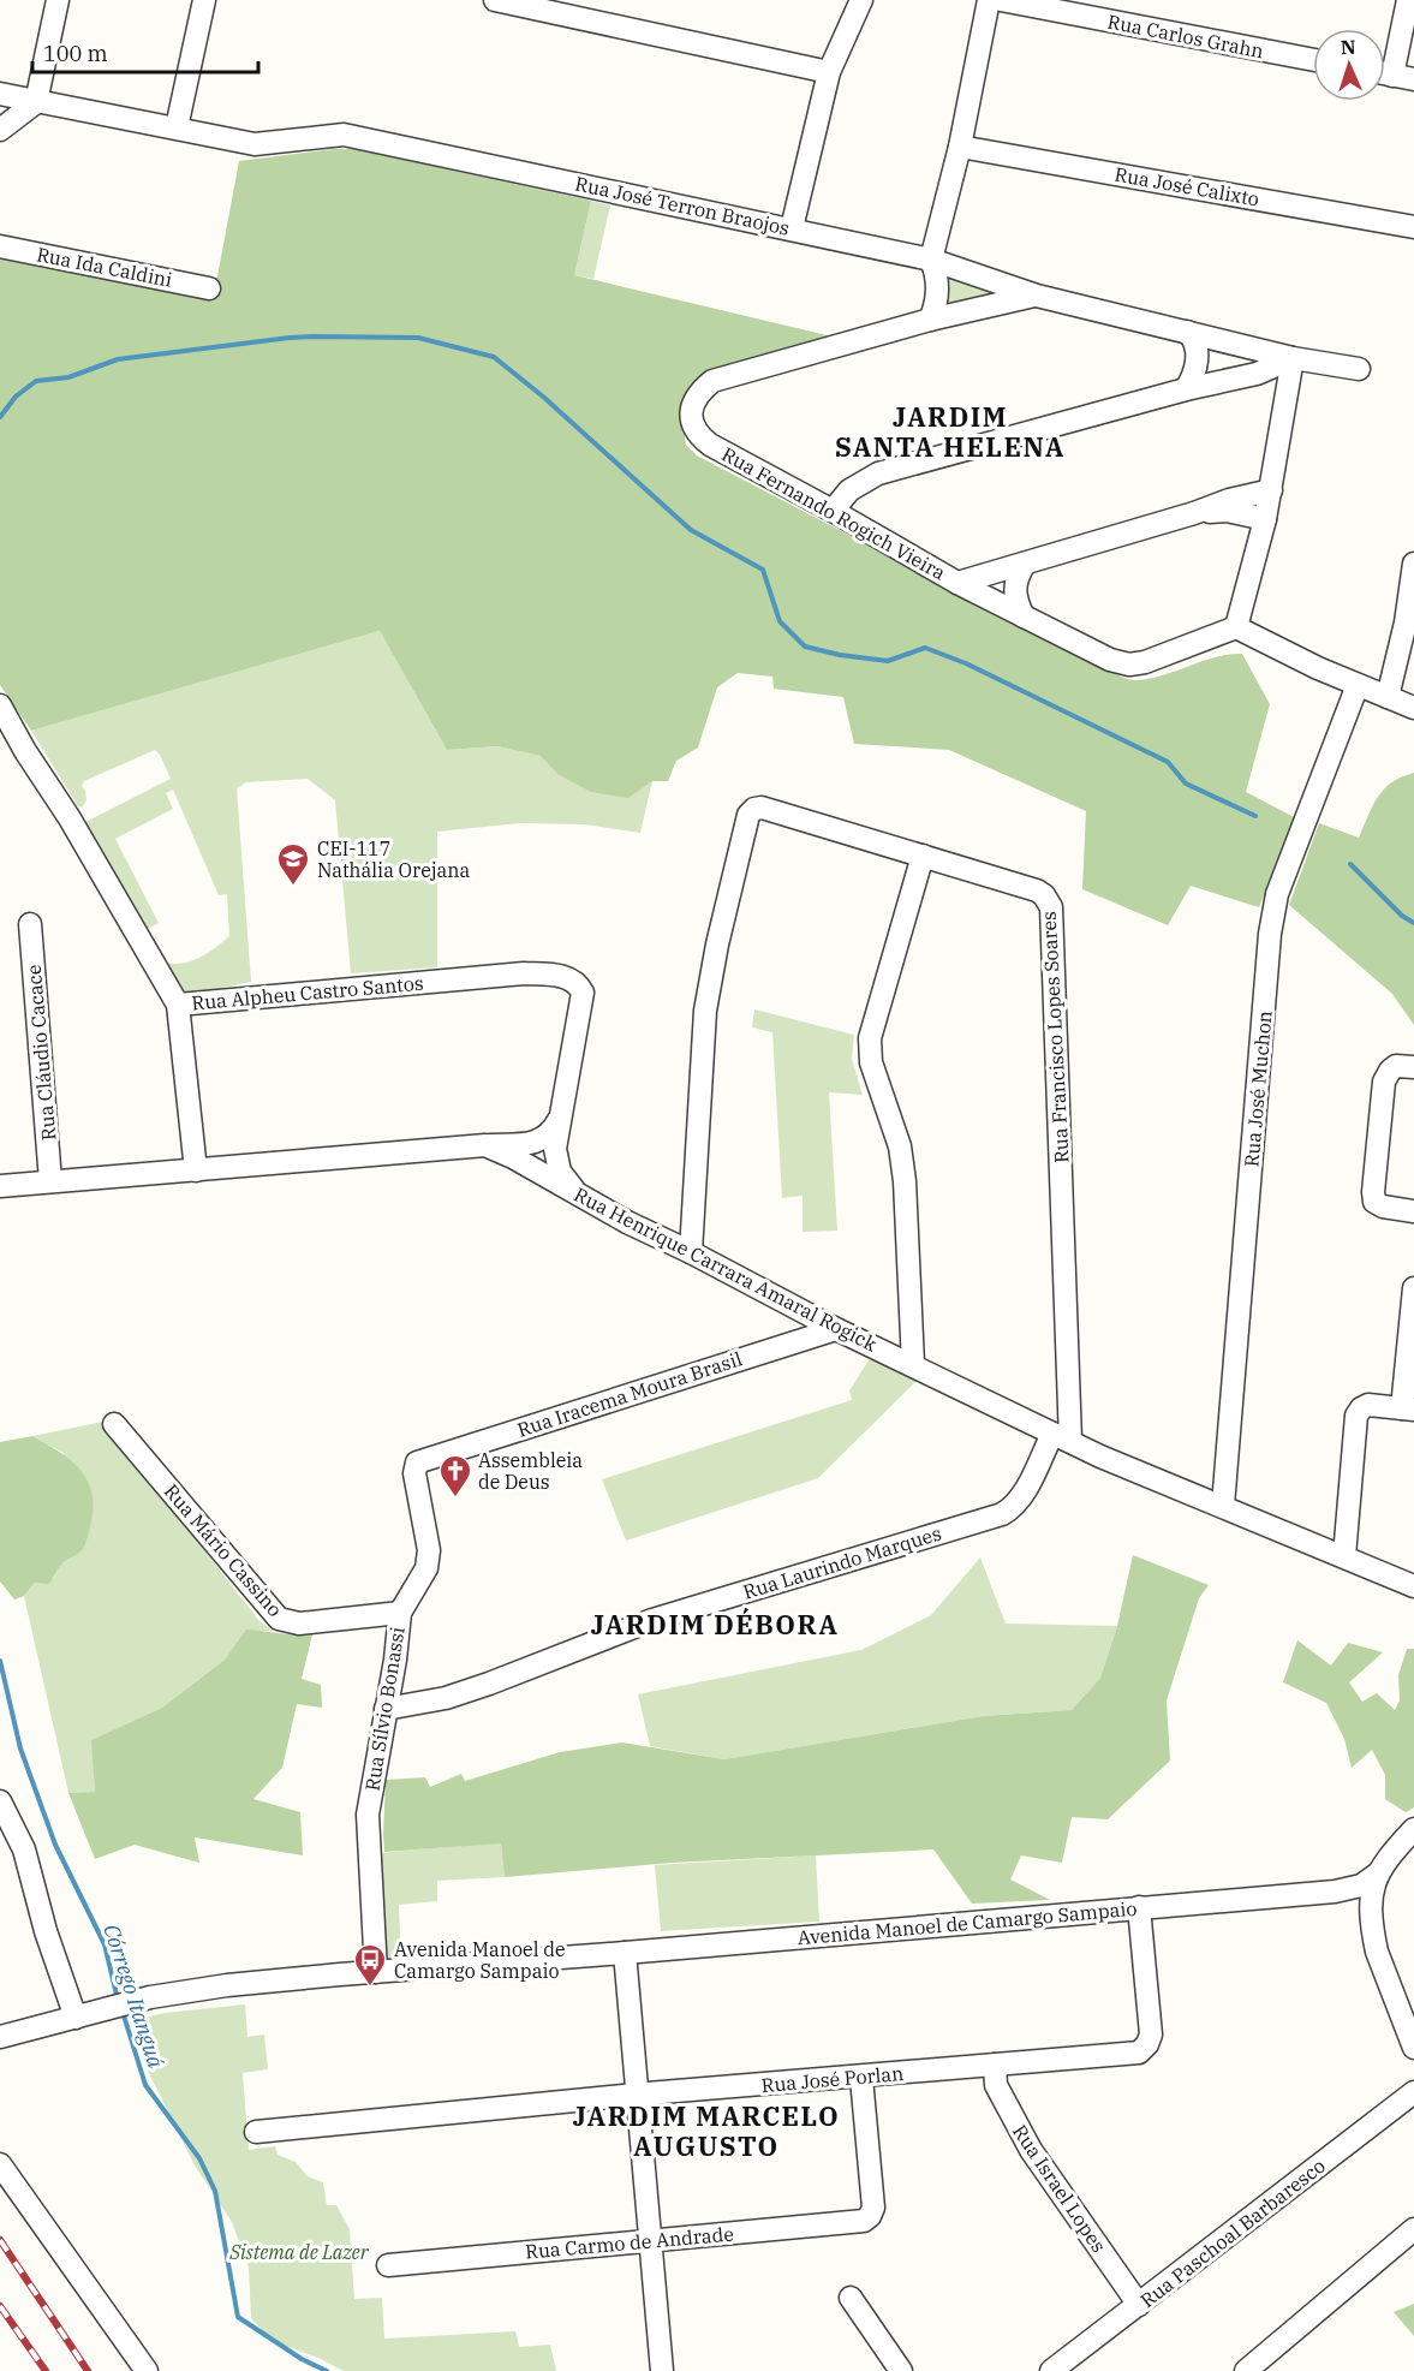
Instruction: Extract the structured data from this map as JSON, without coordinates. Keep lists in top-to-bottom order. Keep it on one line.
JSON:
{"streets":{"street":["Rua Carlos Grahn","Rua José Calixto","Rua José Terron Braojos","Rua Ida Caldini","Rua Fernando Rogich Vieira","Rua Alpheu Castro Santos","Rua Francisco Lopes Soares","Rua Cláudio Cacace","Rua José Muchon","Rua Henrique Carrara Amaral Rogick","Rua Iracema Moura Brasil","Rua Mário Cassino","Rua Laurindo Marques","Rua Sílvio Bonassi","Avenida Manoel de Camargo Sampaio","Rua José Porlan","Rua Israel Lopes","Rua Paschoal Barbaresco","Rua Carmo de Andrade"]},"crossings":[["Rua José Terron Braojos","Rua Fernando Rogich Vieira"],["Rua Alpheu Castro Santos","Rua Henrique Carrara Amaral Rogick"],["Rua Francisco Lopes Soares","Rua Henrique Carrara Amaral Rogick"],["Rua Francisco Lopes Soares","Rua Laurindo Marques"],["Rua Cláudio Cacace","Rua Henrique Carrara Amaral Rogick"],["Rua José Muchon","Rua Henrique Carrara Amaral Rogick"],["Rua Henrique Carrara Amaral Rogick","Rua Iracema Moura Brasil"],["Rua Henrique Carrara Amaral Rogick","Rua Laurindo Marques"],["Rua Iracema Moura Brasil","Rua Sílvio Bonassi"],["Rua Mário Cassino","Rua Sílvio Bonassi"],["Rua Laurindo Marques","Rua Sílvio Bonassi"],["Rua Sílvio Bonassi","Avenida Manoel de Camargo Sampaio"],["Avenida Manoel de Camargo Sampaio","Rua José Porlan"],["Rua José Porlan","Rua Israel Lopes"],["Rua José Porlan","Rua Carmo de Andrade"],["Rua Israel Lopes","Rua Paschoal Barbaresco"]],"districts":["JARDIM SANTA HELENA","JARDIM DÉBORA","JARDIM MARCELO AUGUSTO"],"water":["Córrego Itanguá"],"parks":["Sistema de Lazer"],"places":{"school or university":["CEI-117 Nathália Orejana"],"church":["Assembleia de Deus"],"bus stop":["Avenida Manoel de Camargo Sampaio"]},"scale_bar":"100 m","north":"top"}
